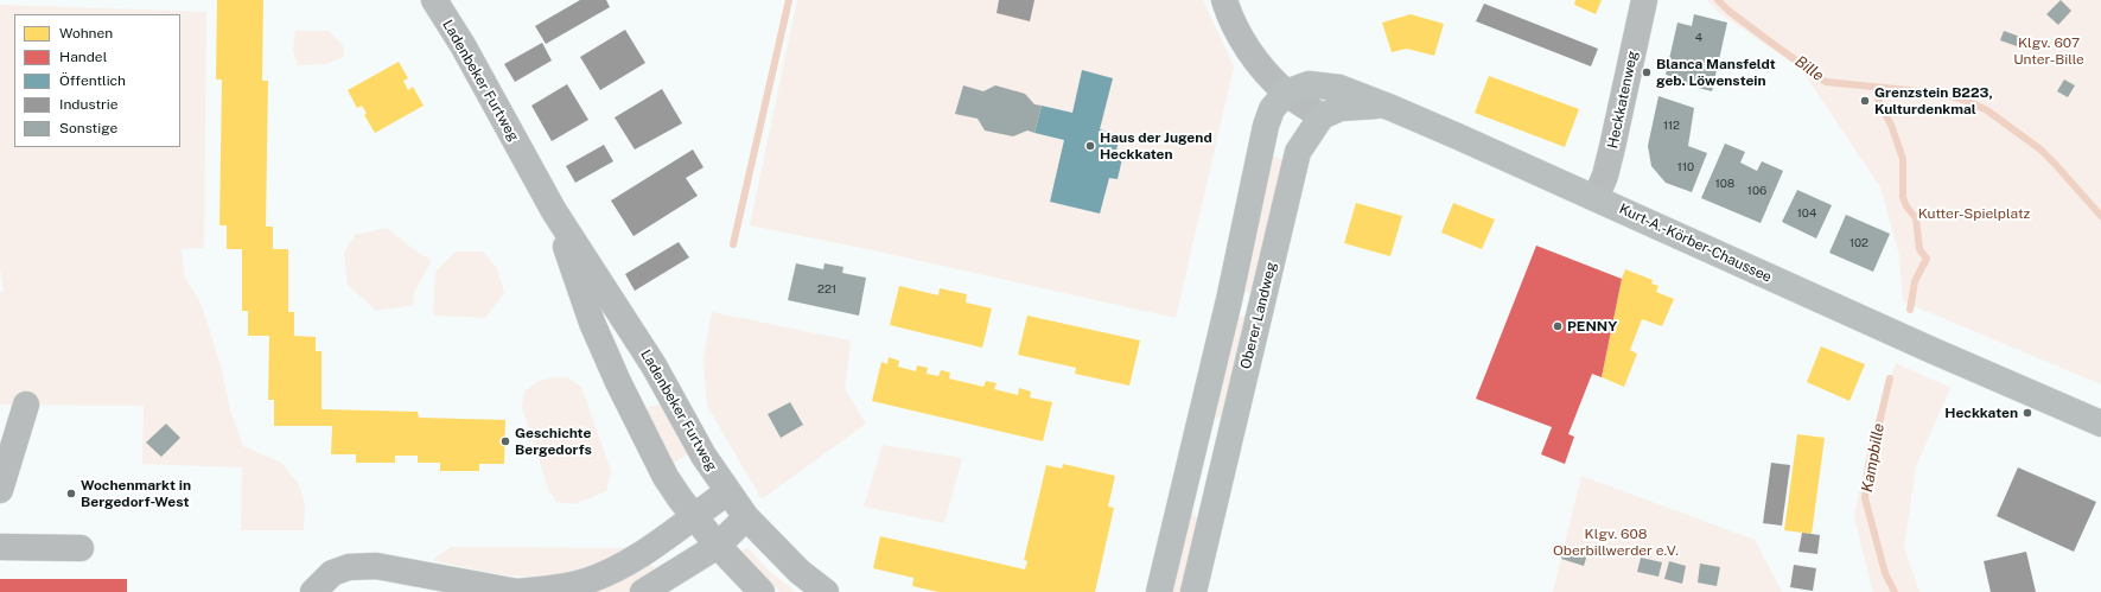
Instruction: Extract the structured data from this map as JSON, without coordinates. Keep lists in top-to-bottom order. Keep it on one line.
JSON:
{"streets":{"main road":["Kurt-A.-Körber-Chaussee","Oberer Landweg"],"street":["Ladenbeker Furtweg","Heckkatenweg"]},"crossings":[["Heckkatenweg","Kurt-A.-Körber-Chaussee"]],"water":["Bille","Kampbille"],"parks":["Klgv. 607 Unter-Bille","Kutter-Spielplatz","Klgv. 608 Oberbillwerder e.V."],"places":["Blanca Mansfeldt geb. Löwenstein","Grenzstein B223, Kulturdenkmal","Haus der Jugend Heckkaten","PENNY","Heckkaten","Geschichte Bergedorfs","Wochenmarkt in Bergedorf-West"],"house_numbers":["4","112","110","108","106","104","102","221"],"legend":["Wohnen","Handel","Öffentlich","Industrie","Sonstige"]}
